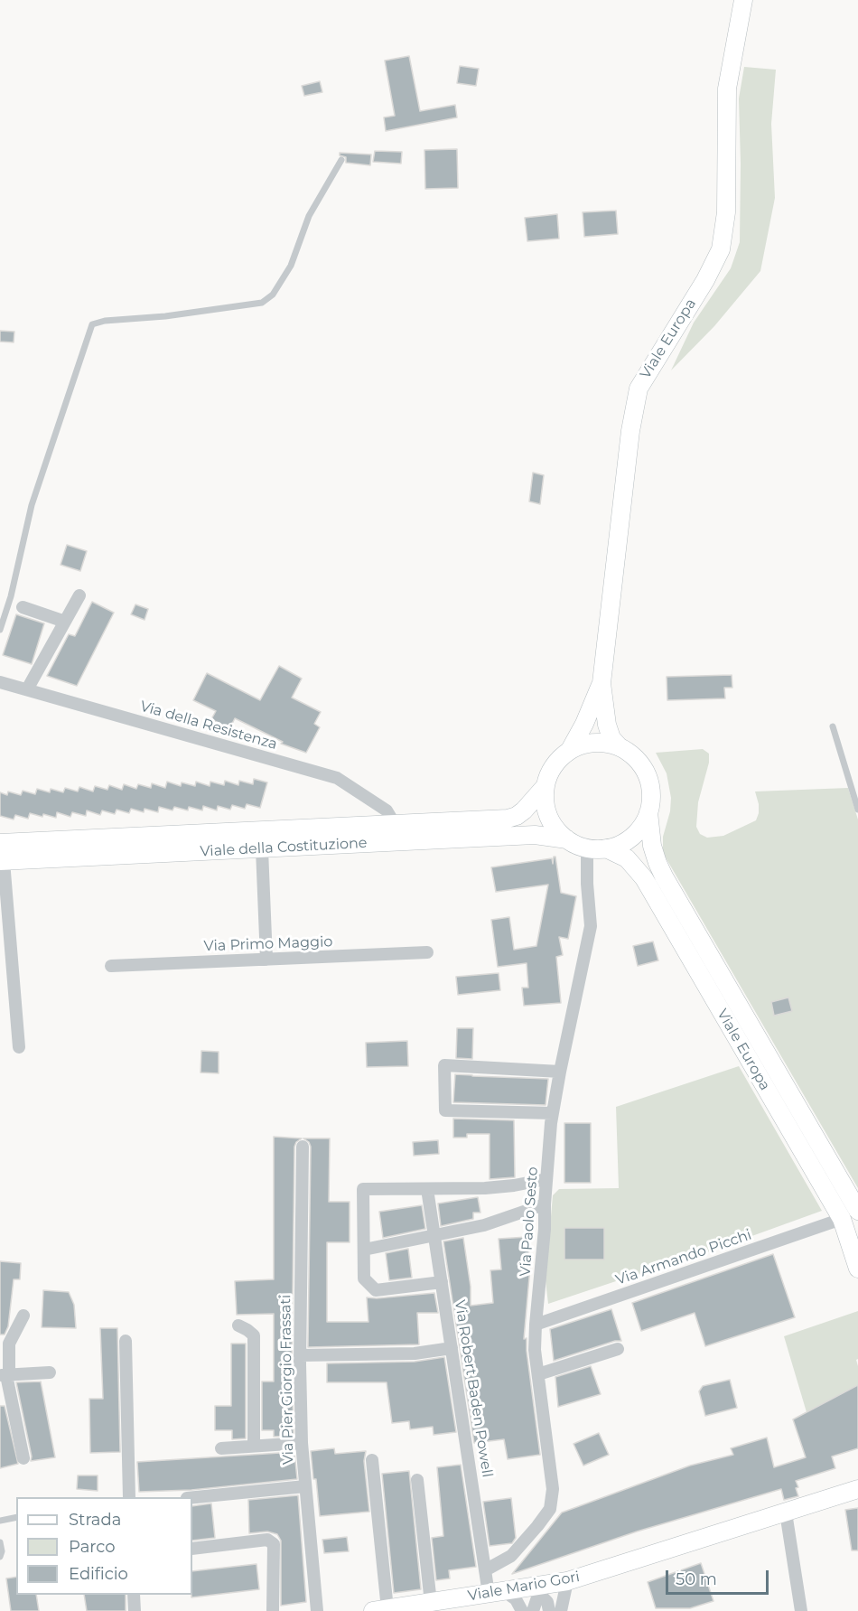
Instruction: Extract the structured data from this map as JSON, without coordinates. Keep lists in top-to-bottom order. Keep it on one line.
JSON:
{"streets":{"street":["Viale Europa","Via della Resistenza","Viale della Costituzione","Via Primo Maggio","Via Paolo Sesto","Via Armando Picchi","Via Pier Giorgio Frassati","Via Robert Baden Powell","Viale Mario Gori"]},"crossings":[["Viale Europa","Viale della Costituzione"],["Viale Europa","Via Paolo Sesto"],["Viale Europa","Via Armando Picchi"],["Via della Resistenza","Viale della Costituzione"],["Viale della Costituzione","Via Paolo Sesto"],["Via Paolo Sesto","Via Armando Picchi"],["Via Paolo Sesto","Via Robert Baden Powell"],["Via Robert Baden Powell","Viale Mario Gori"]],"legend":["Strada","Parco","Edificio"],"scale_bar":"50 m"}
